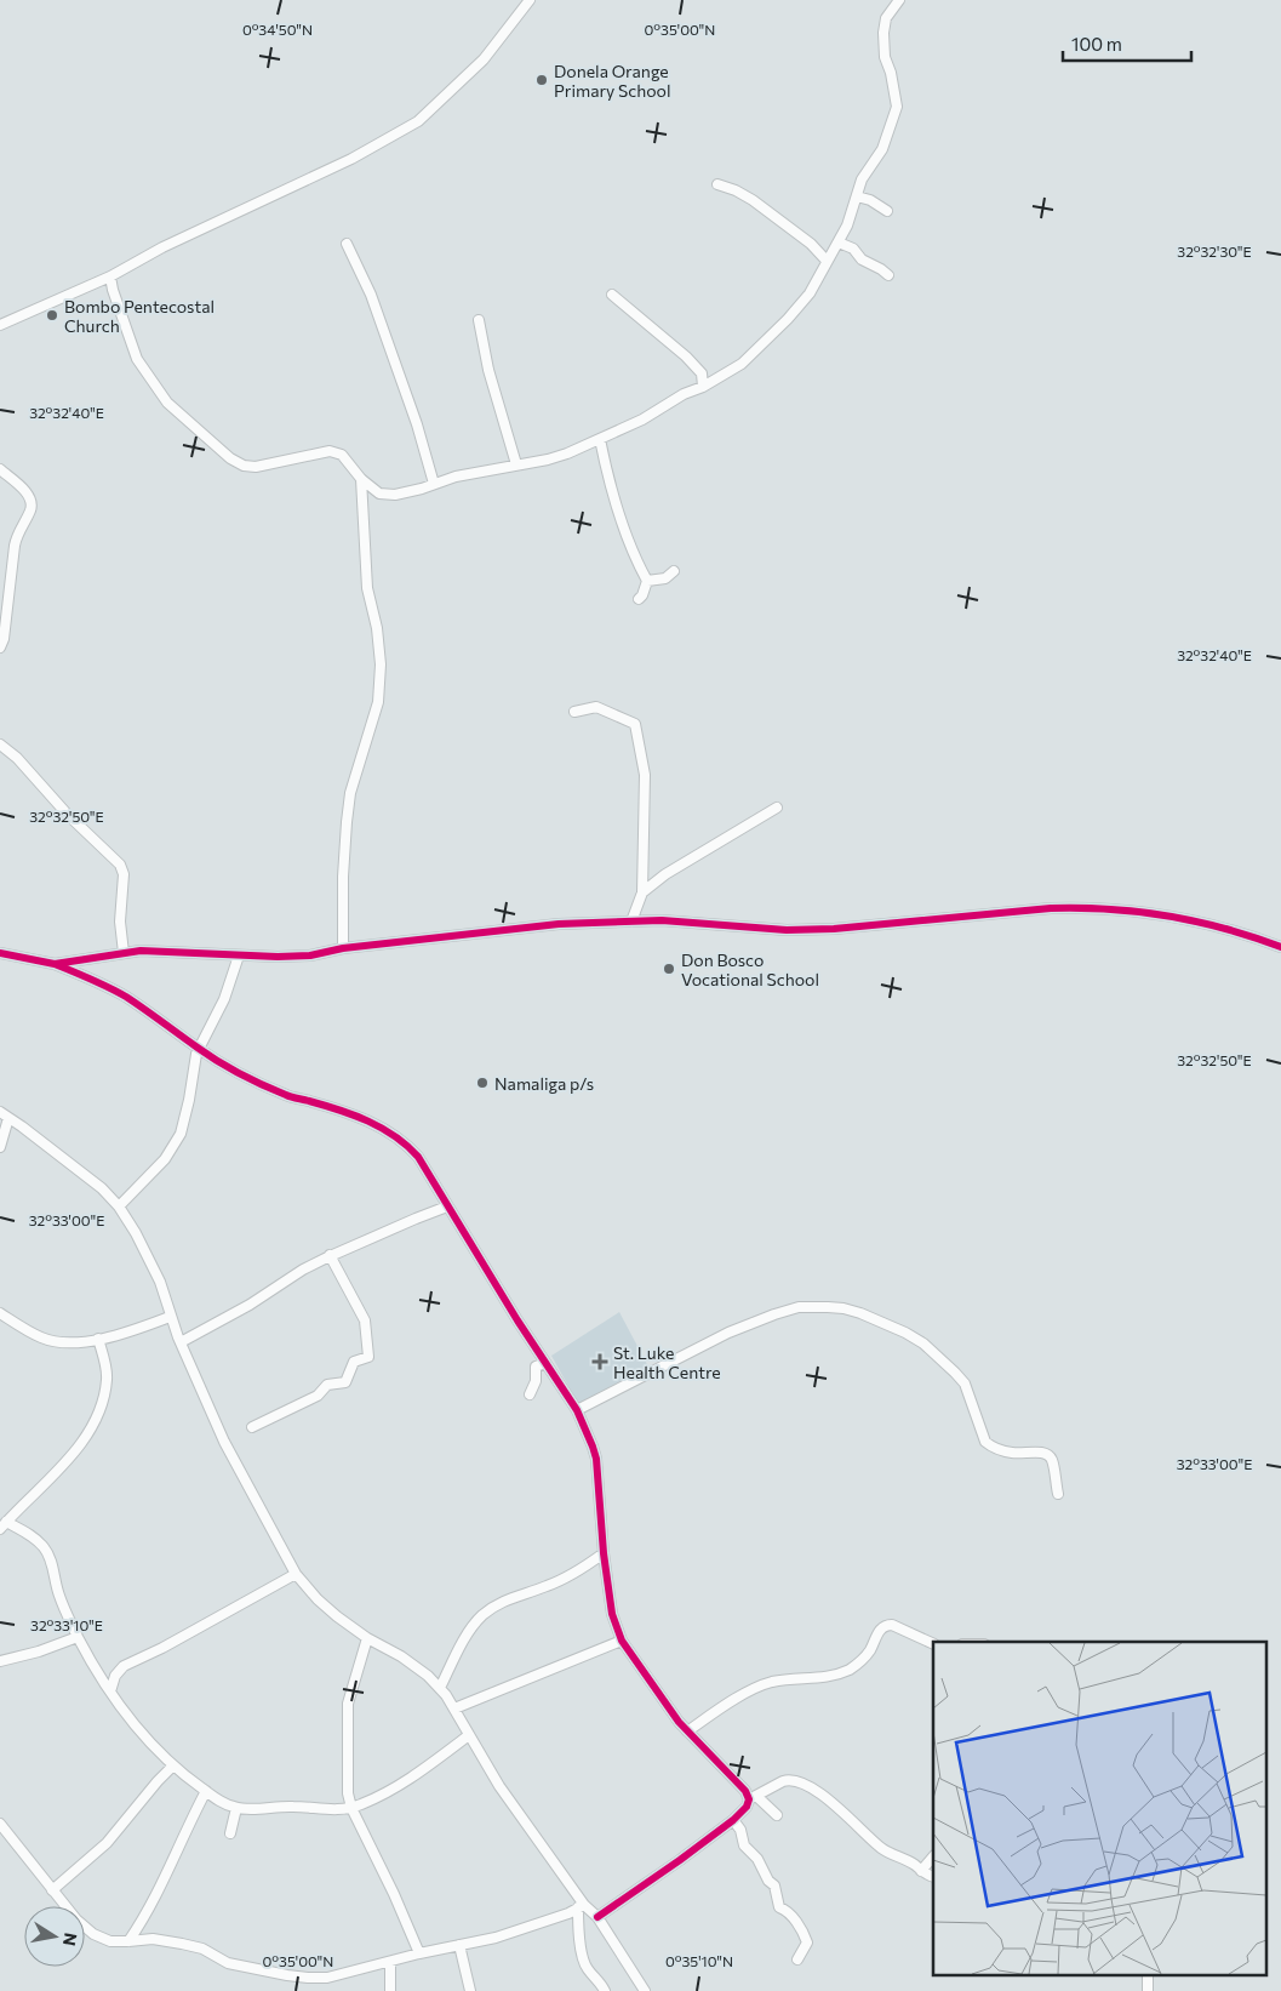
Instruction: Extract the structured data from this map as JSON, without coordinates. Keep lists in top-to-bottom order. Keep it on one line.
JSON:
{"places":{"other":["Donela Orange Primary School","Bombo Pentecostal Church","Don Bosco Vocational School","Namaliga p/s"],"health":["St. Luke Health Centre"]},"scale_bar":"100 m","north":"right","coordinates":["0°34'50\"N","0°35'00\"N","32°32'30\"E","32°32'40\"E","32°32'50\"E","32°33'00\"E","32°33'10\"E","0°35'10\"N"]}
